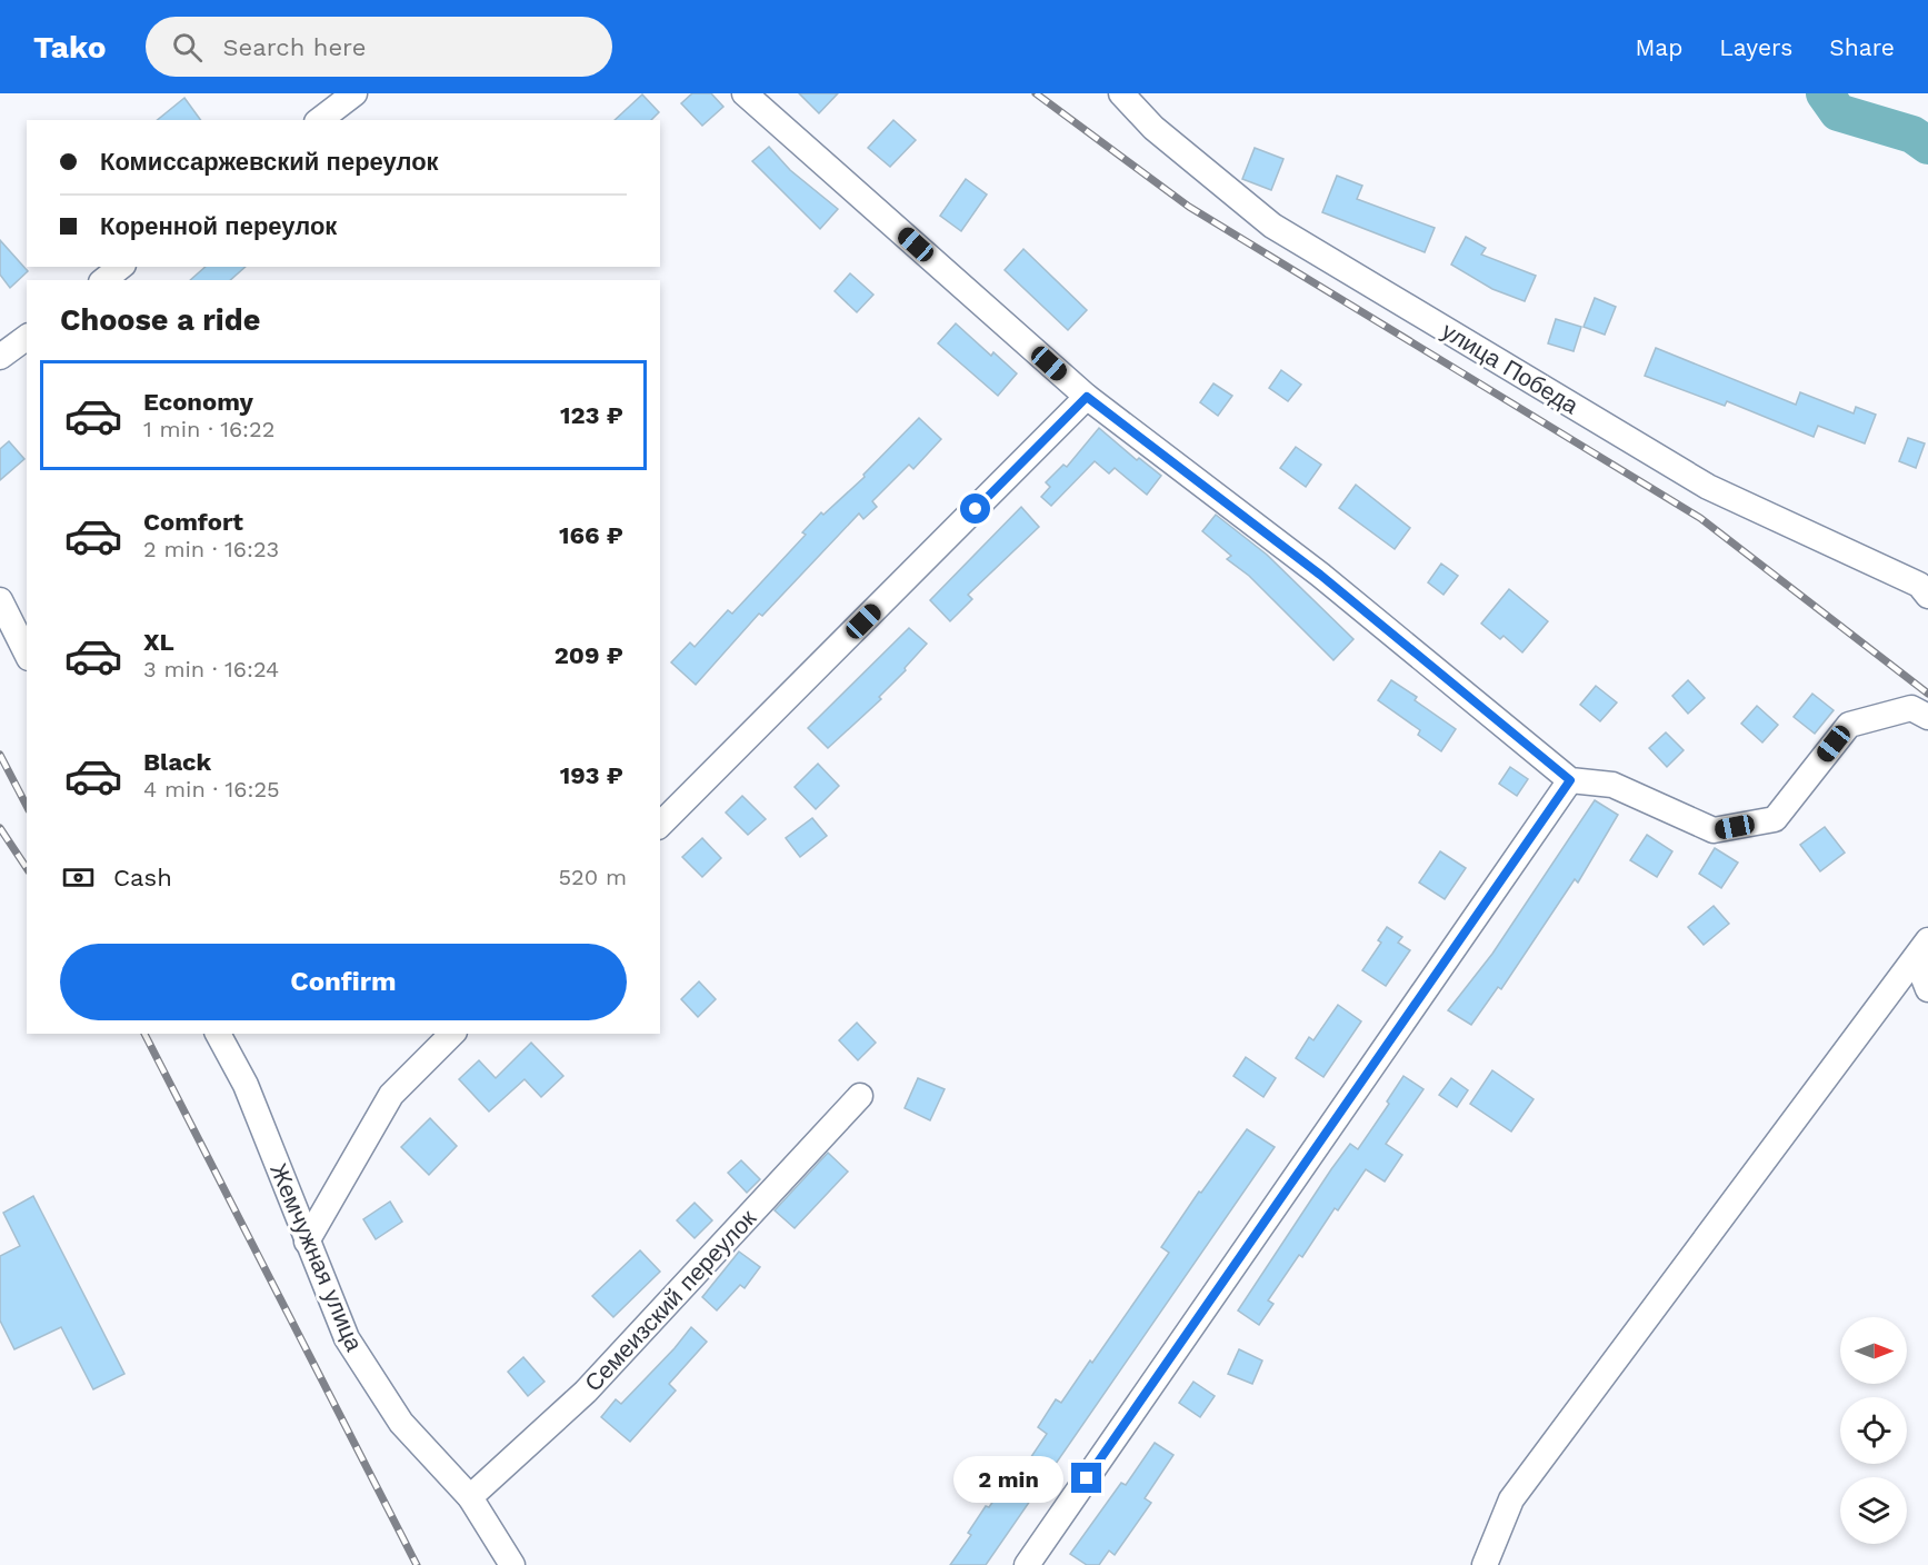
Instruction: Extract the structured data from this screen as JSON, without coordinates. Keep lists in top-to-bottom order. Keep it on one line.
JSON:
{"streets":{"street":["улица Победа","Жемчужная улица","Семеизский переулок"]},"crossings":[["Жемчужная улица","Семеизский переулок"]],"north":"right","page":{"header":"Tako","search":"Search here","nav":["Map","Layers","Share"],"banner":["Комиссаржевский переулок","Коренной переулок"],"heading":"Choose a ride","list":[{"name":"Economy","note":"1 min · 16:22","value":"123 ₽"},{"name":"Comfort","note":"2 min · 16:23","value":"166 ₽"},{"name":"XL","note":"3 min · 16:24","value":"209 ₽"},{"name":"Black","note":"4 min · 16:25","value":"193 ₽"}],"pay":["Cash","520 m"],"buttons":"Confirm","bubble":"2 min"}}
